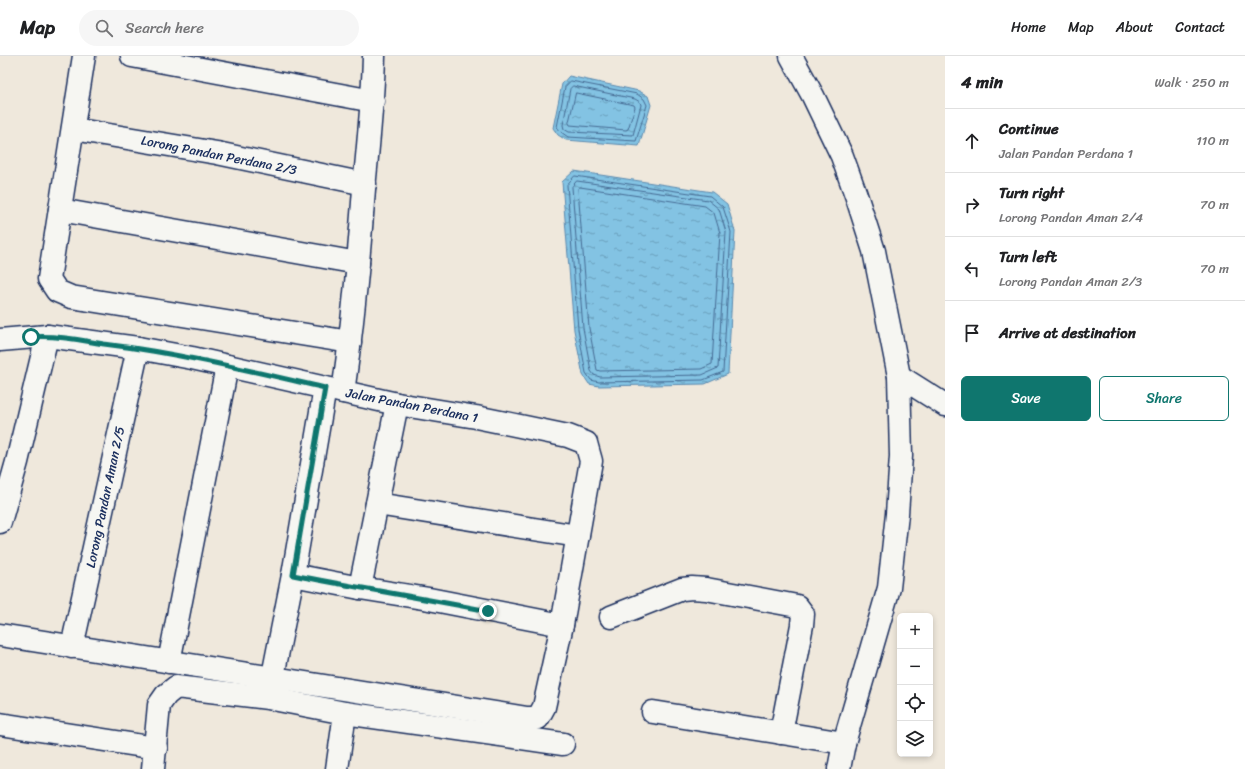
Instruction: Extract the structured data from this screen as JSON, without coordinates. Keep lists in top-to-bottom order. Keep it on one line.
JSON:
{"streets":{"street":["Lorong Pandan Perdana 2/3","Jalan Pandan Perdana 1","Lorong Pandan Aman 2/5"]},"crossings":[["Jalan Pandan Perdana 1","Lorong Pandan Aman 2/5"]],"page":{"header":"Map","search":"Search here","nav":["Home","Map","About","Contact"],"heading":["4 min","Walk · 250 m"],"list":[["Continue","Jalan Pandan Perdana 1","110 m"],["Turn right","Lorong Pandan Aman 2/4","70 m"],["Turn left","Lorong Pandan Aman 2/3","70 m"],"Arrive at destination"],"buttons":["Save","Share"],"map_buttons":["+","−"]}}
